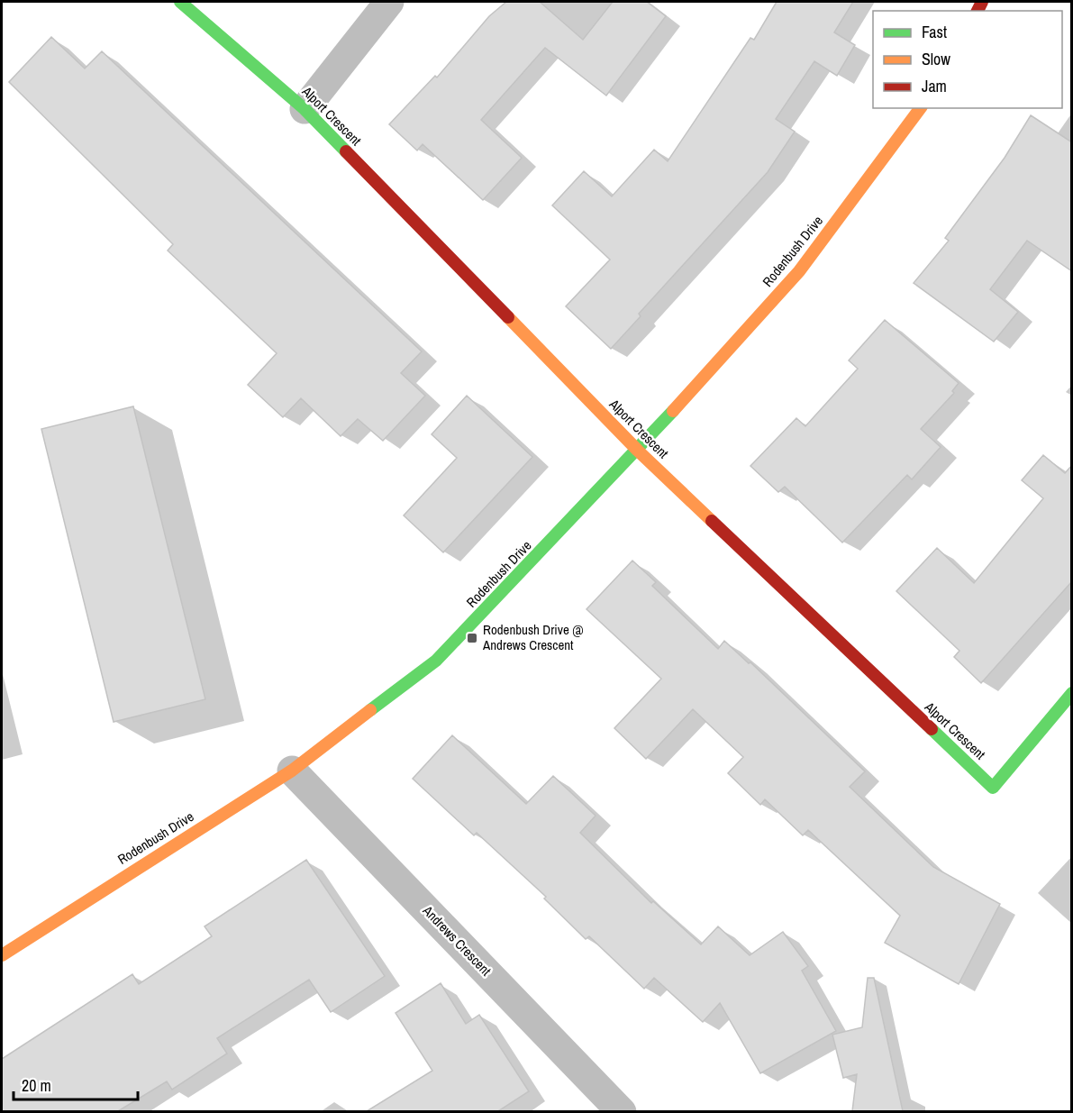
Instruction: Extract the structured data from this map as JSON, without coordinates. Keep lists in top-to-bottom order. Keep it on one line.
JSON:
{"streets":{"street":["Alport Crescent","Rodenbush Drive","Andrews Crescent"]},"crossings":[["Alport Crescent","Rodenbush Drive"],["Rodenbush Drive","Andrews Crescent"]],"places":{"transit":["Rodenbush Drive @ Andrews Crescent"]},"legend":["Fast","Slow","Jam"],"scale_bar":"20 m"}
